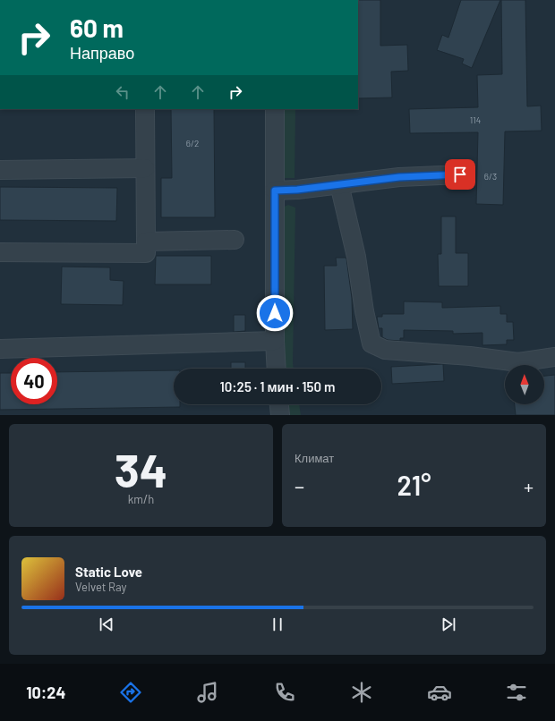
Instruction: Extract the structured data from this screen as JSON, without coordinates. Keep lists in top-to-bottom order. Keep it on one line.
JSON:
{"house_numbers":["114","6/2","6/3"],"north":"top","page":{"turn":["60 m","Направо"],"limit":"40","trip":"10:25 · 1 мин · 150 m","tile":[["34","km/h"],"Климат"],"heat":["−","21°","+"],"song":["Static Love","Velvet Ray"],"tabs":"10:24"}}
